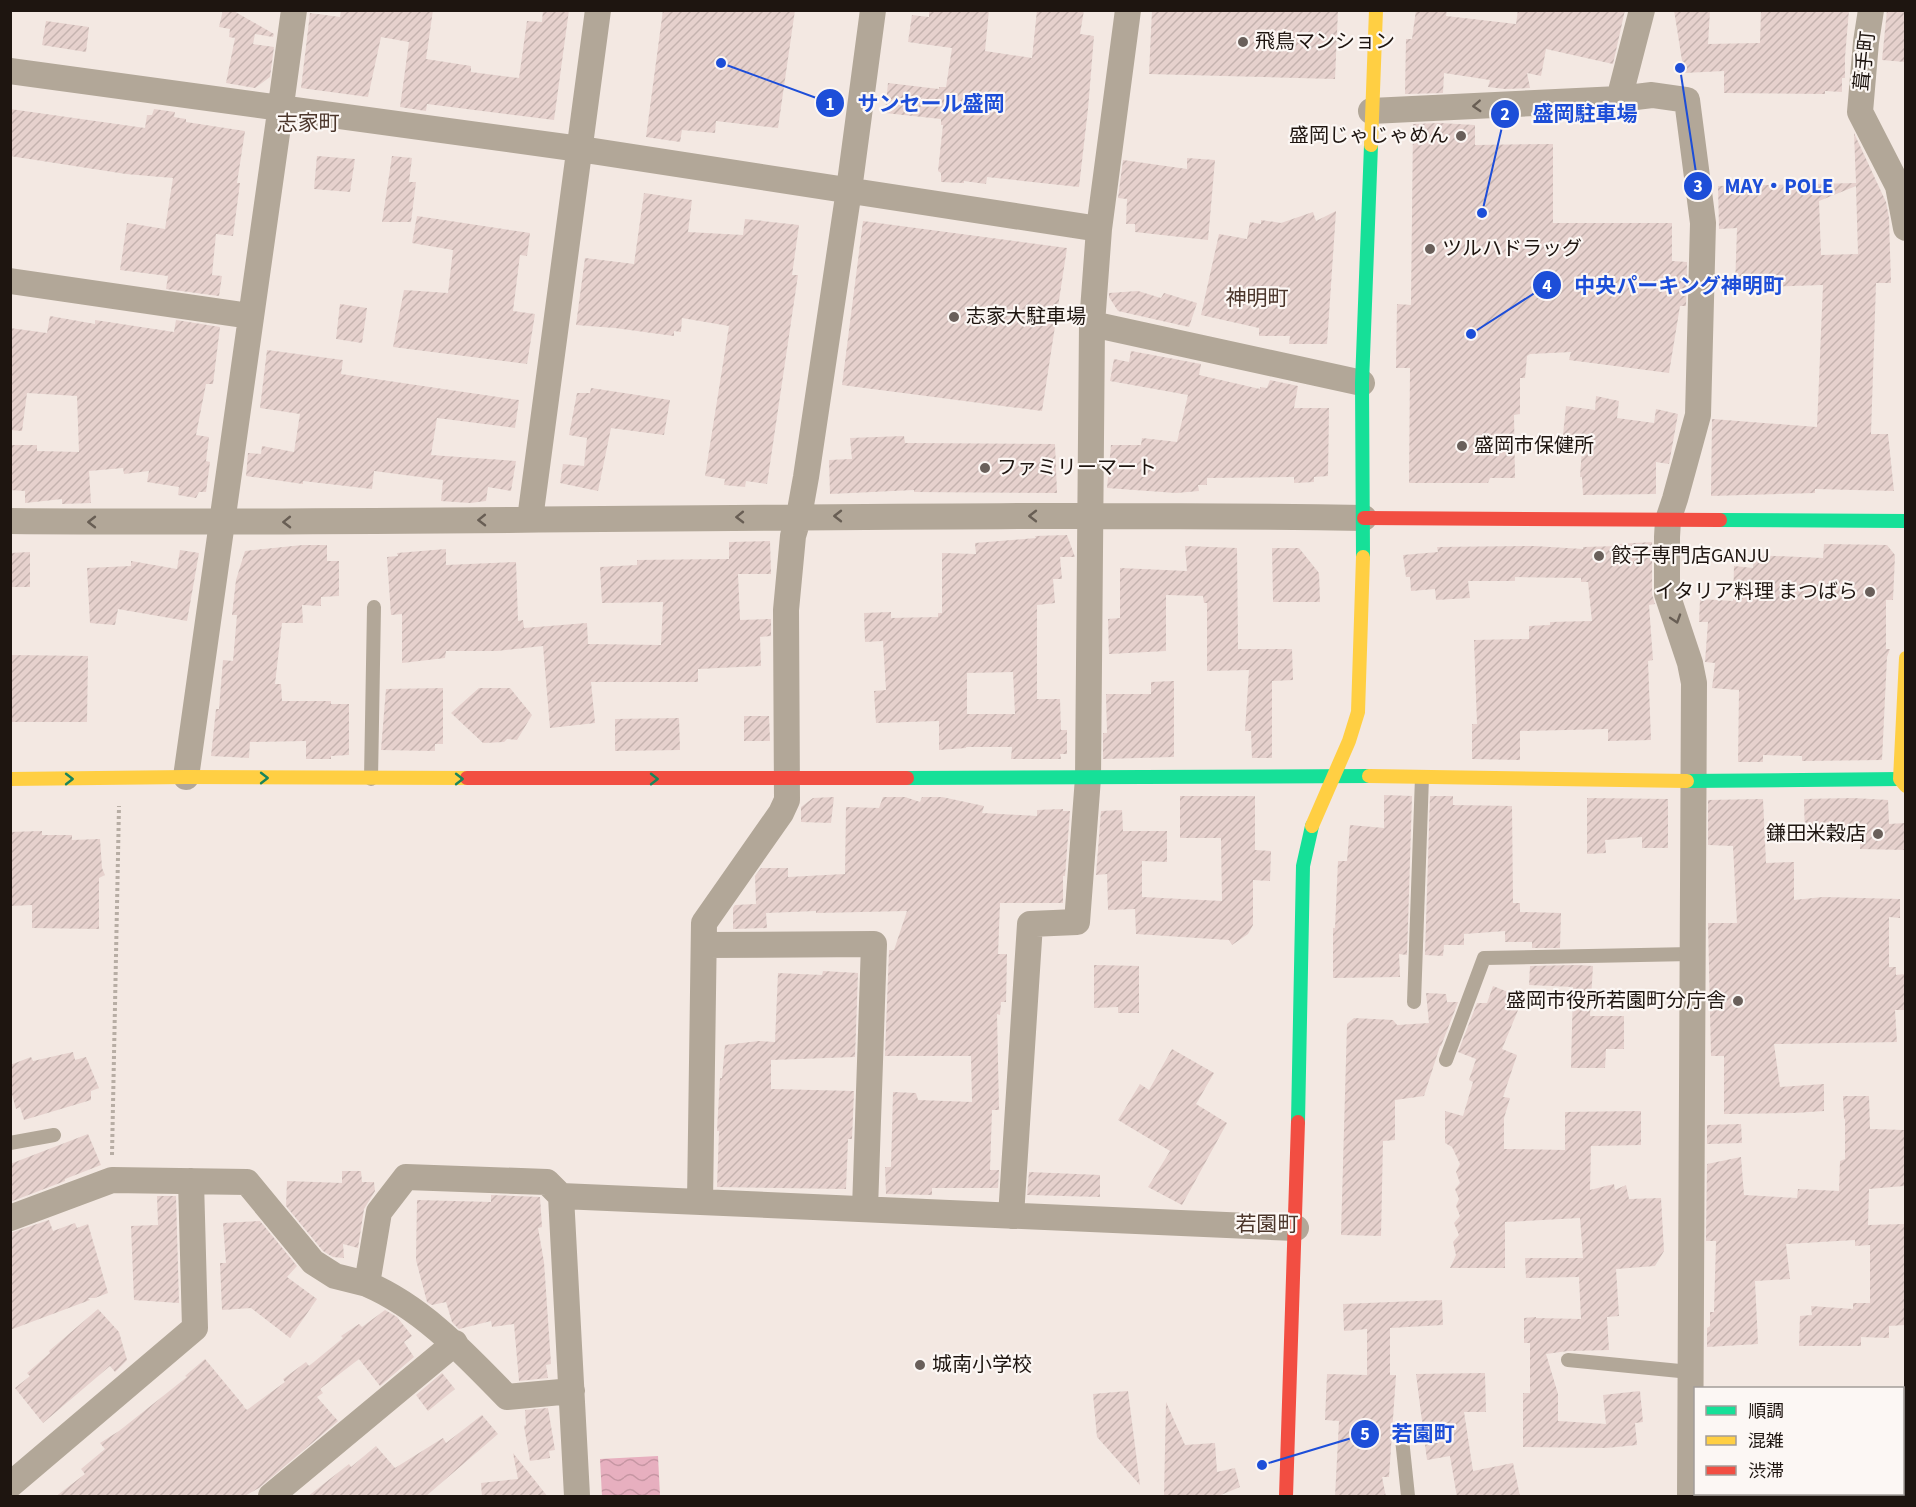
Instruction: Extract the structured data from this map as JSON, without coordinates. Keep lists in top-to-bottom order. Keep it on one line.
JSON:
{"streets":{"street":["葺手町"]},"districts":["志家町","神明町","若園町"],"places":["飛鳥マンション","サンセール盛岡","MAY・POLE","盛岡じゃじゃめん","盛岡駐車場","ツルハドラッグ","志家大駐車場","中央パーキング神明町","盛岡市保健所","ファミリーマート","餃子専門店GANJU","イタリア料理 まつばら","鎌田米穀店","盛岡市役所若園町分庁舎","城南小学校","若園町"],"legend":["順調","混雑","渋滞"]}
